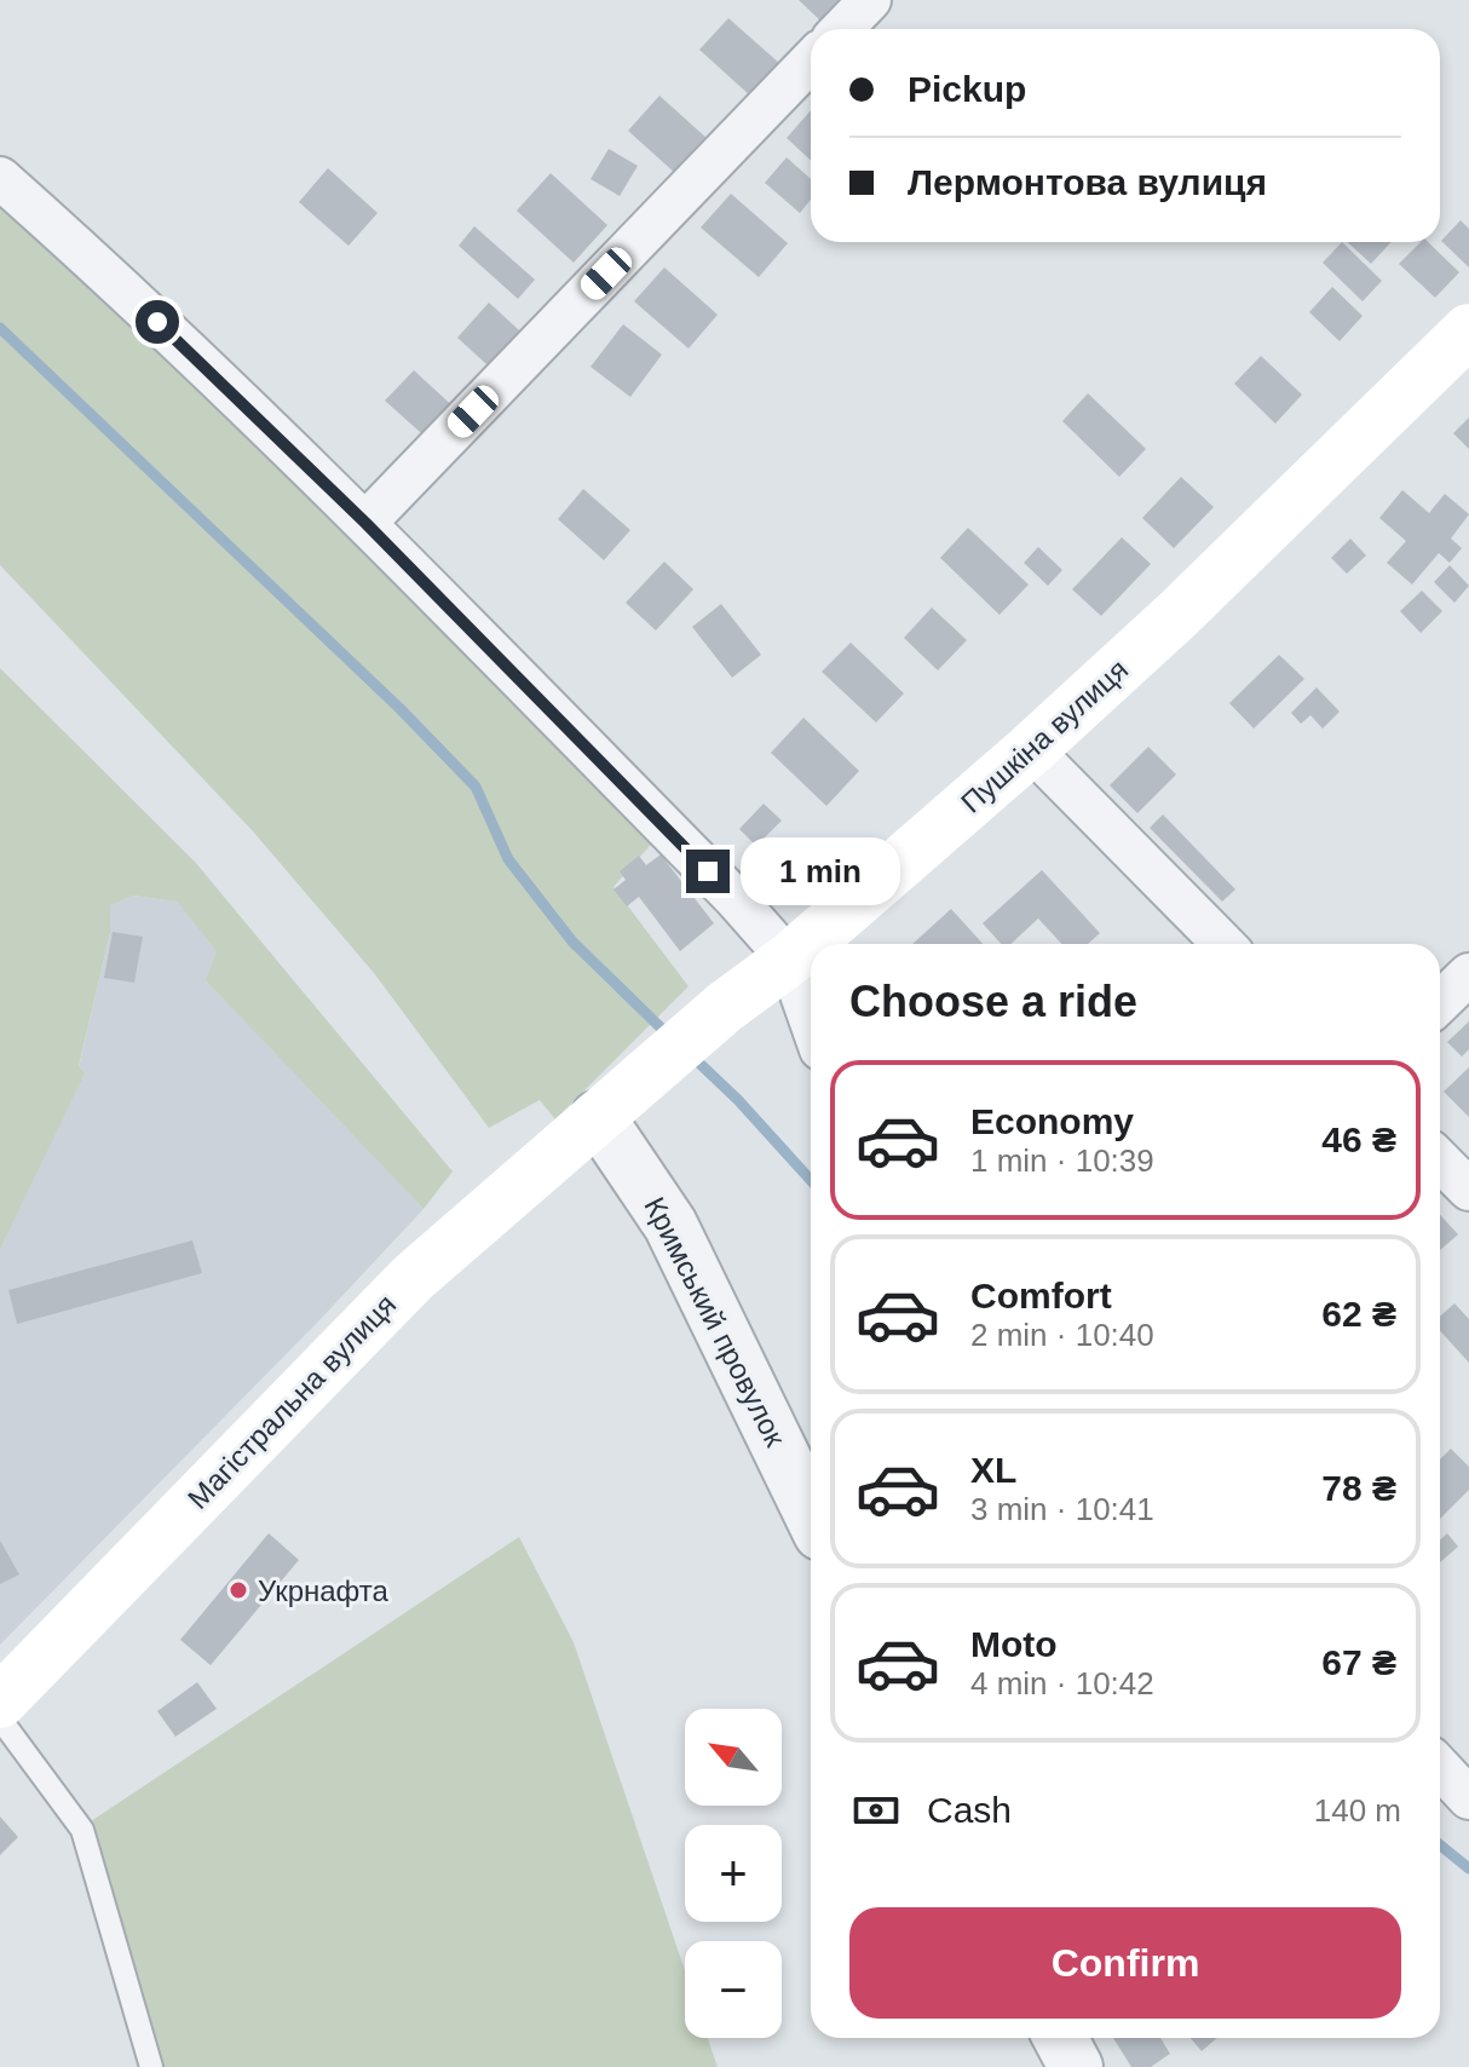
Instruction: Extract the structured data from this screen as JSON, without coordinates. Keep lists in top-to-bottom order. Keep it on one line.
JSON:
{"streets":{"main road":["Пушкіна вулиця","Магістральна вулиця"],"street":["Кримський провулок"]},"crossings":[["Пушкіна вулиця","Кримський провулок"],["Пушкіна вулиця","Магістральна вулиця"],["Кримський провулок","Магістральна вулиця"]],"places":["Укрнафта"],"north":"top left","page":{"banner":["Pickup","Лермонтова вулиця"],"bubble":"1 min","heading":"Choose a ride","list":[{"name":"Economy","note":"1 min · 10:39","value":"46 ₴"},{"name":"Comfort","note":"2 min · 10:40","value":"62 ₴"},{"name":"XL","note":"3 min · 10:41","value":"78 ₴"},{"name":"Moto","note":"4 min · 10:42","value":"67 ₴"}],"map_buttons":["+","−"],"pay":["Cash","140 m"],"buttons":"Confirm"}}
